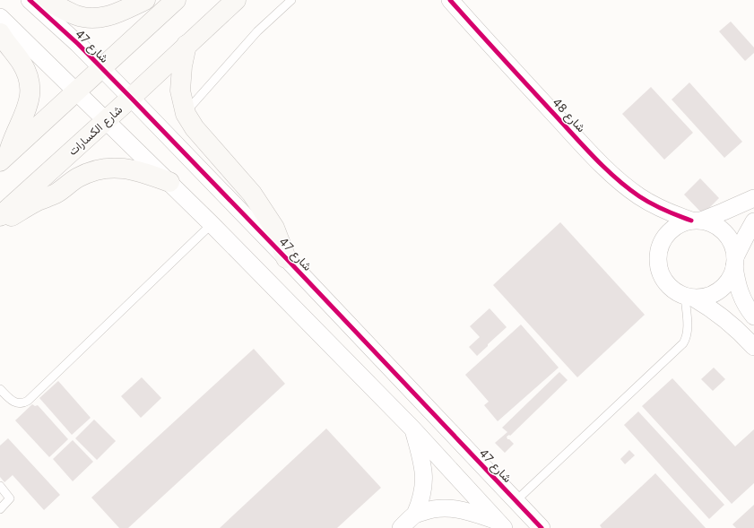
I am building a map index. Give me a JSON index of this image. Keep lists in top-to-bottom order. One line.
{"streets":{"street":["شارع 47","شارع 48","شارع الكسارات"]},"crossings":[["شارع 47","شارع الكسارات"]]}
